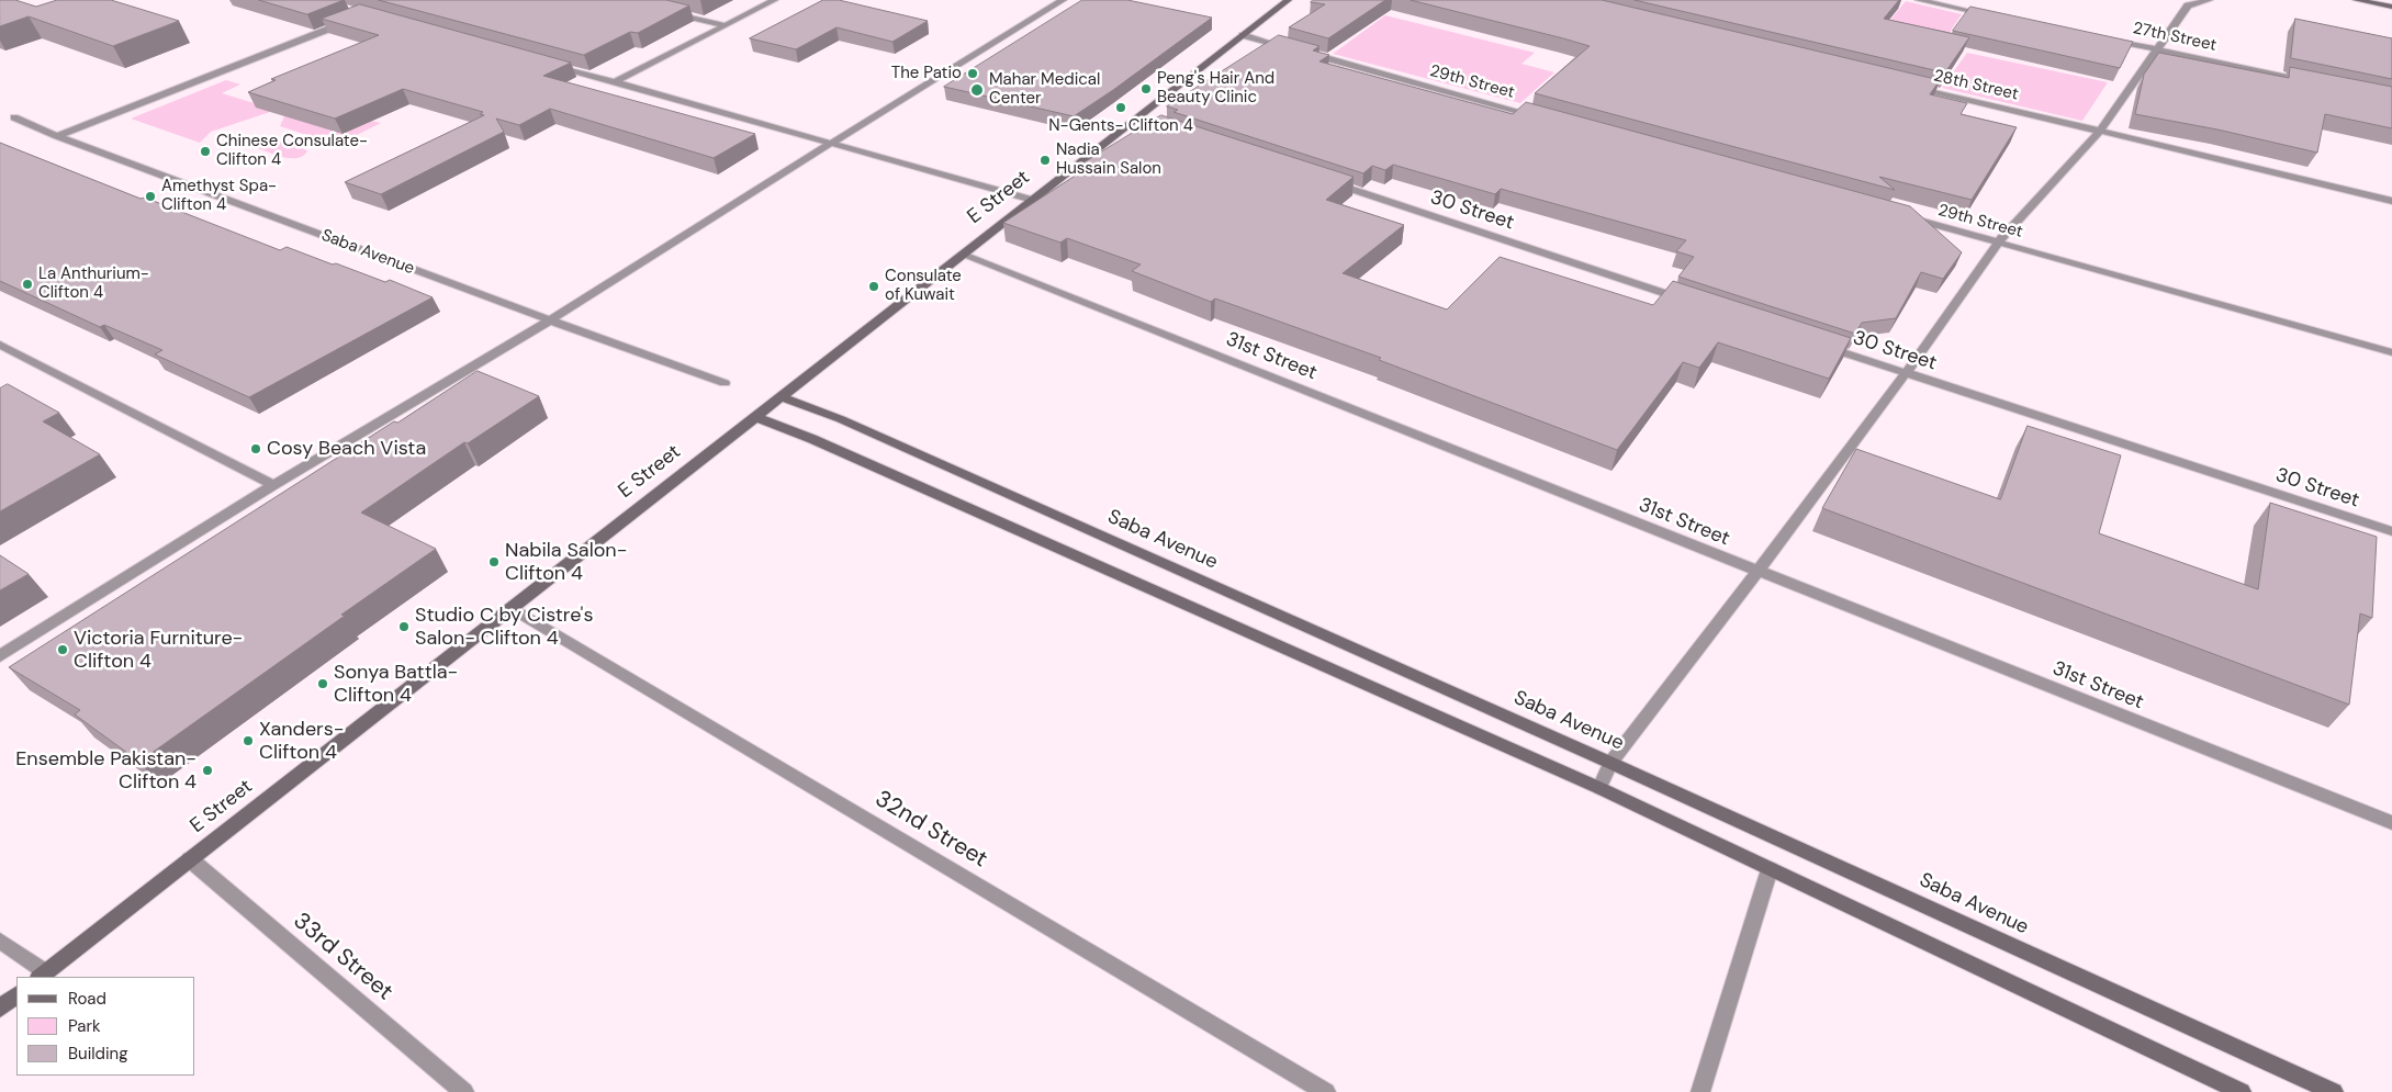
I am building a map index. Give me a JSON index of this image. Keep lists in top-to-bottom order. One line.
{"streets":{"main road":["E Street","Saba Avenue"],"street":["27th Street","29th Street","28th Street","30 Street","31st Street","32nd Street","33rd Street"]},"crossings":[["29th Street","E Street"],["E Street","Saba Avenue"],["E Street","31st Street"],["E Street","32nd Street"],["E Street","33rd Street"]],"places":["The Patio","Peng's Hair And Beauty Clinic","Mahar Medical Center","N-Gents- Clifton 4","Chinese Consulate- Clifton 4","Nadia Hussain Salon","Amethyst Spa- Clifton 4","La Anthurium- Clifton 4","Consulate of Kuwait","Cosy Beach Vista","Nabila Salon- Clifton 4","Studio C by Cistre's Salon- Clifton 4","Victoria Furniture- Clifton 4","Sonya Battla- Clifton 4","Xanders- Clifton 4","Ensemble Pakistan- Clifton 4"],"legend":["Road","Park","Building"]}
